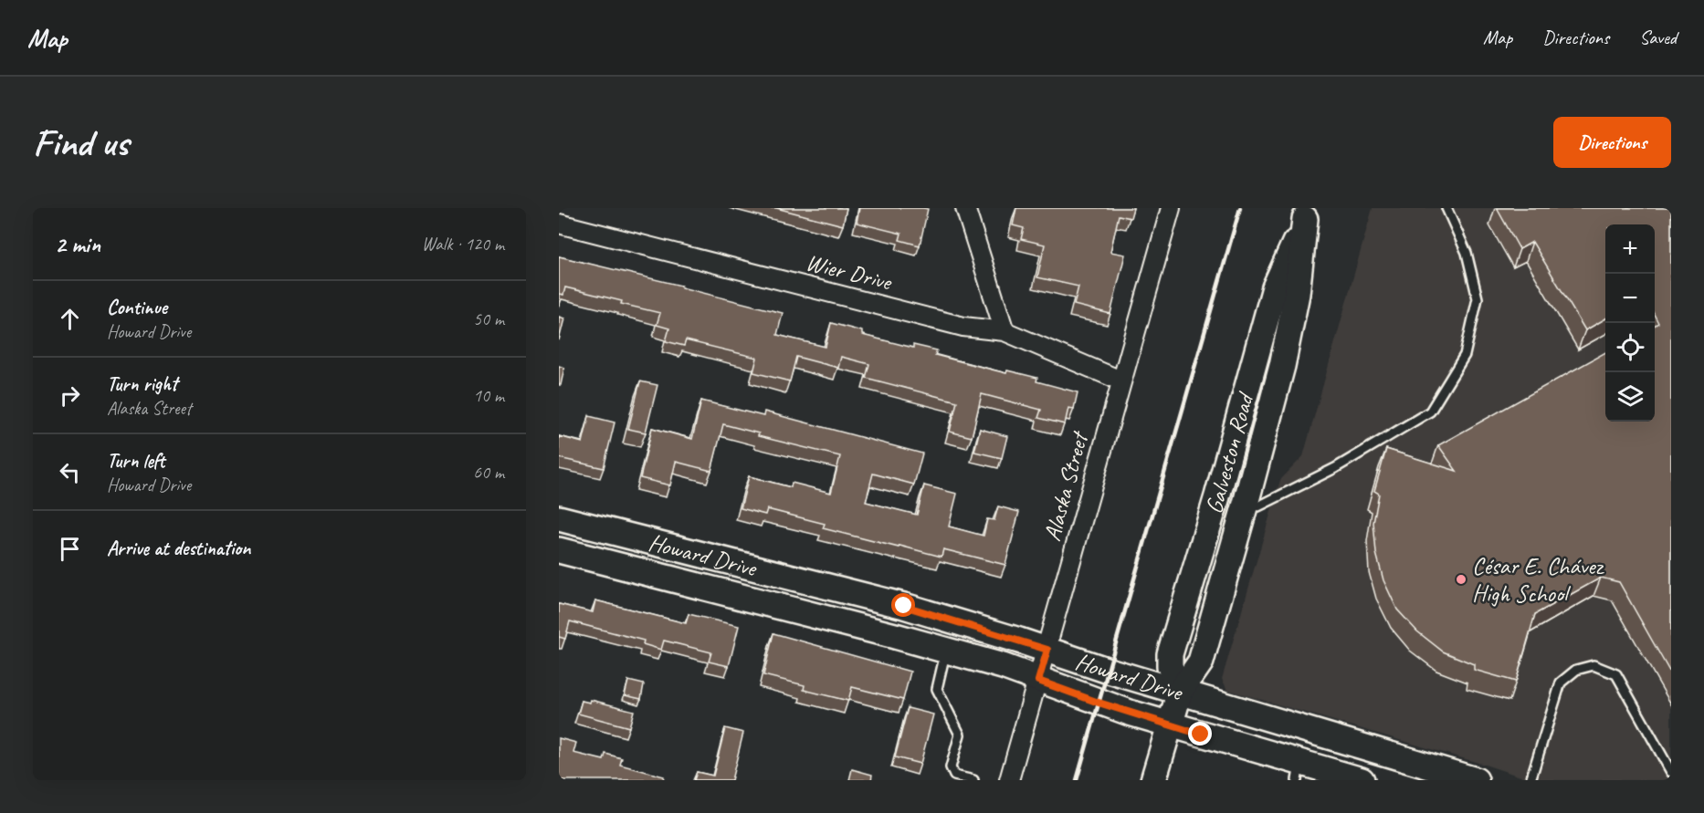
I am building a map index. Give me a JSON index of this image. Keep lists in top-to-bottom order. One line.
{"streets":{"main road":["Galveston Road","Howard Drive"],"street":["Wier Drive","Alaska Street"]},"crossings":[["Wier Drive","Alaska Street"],["Galveston Road","Howard Drive"],["Alaska Street","Howard Drive"]],"places":["César E. Chávez High School"],"page":{"header":"Map","nav":["Map","Directions","Saved"],"buttons":"Directions","title":"Find us","heading":["2 min","Walk · 120 m"],"map_buttons":["+","−"],"list":[["Continue","Howard Drive","50 m"],["Turn right","Alaska Street","10 m"],["Turn left","Howard Drive","60 m"],"Arrive at destination"]}}
